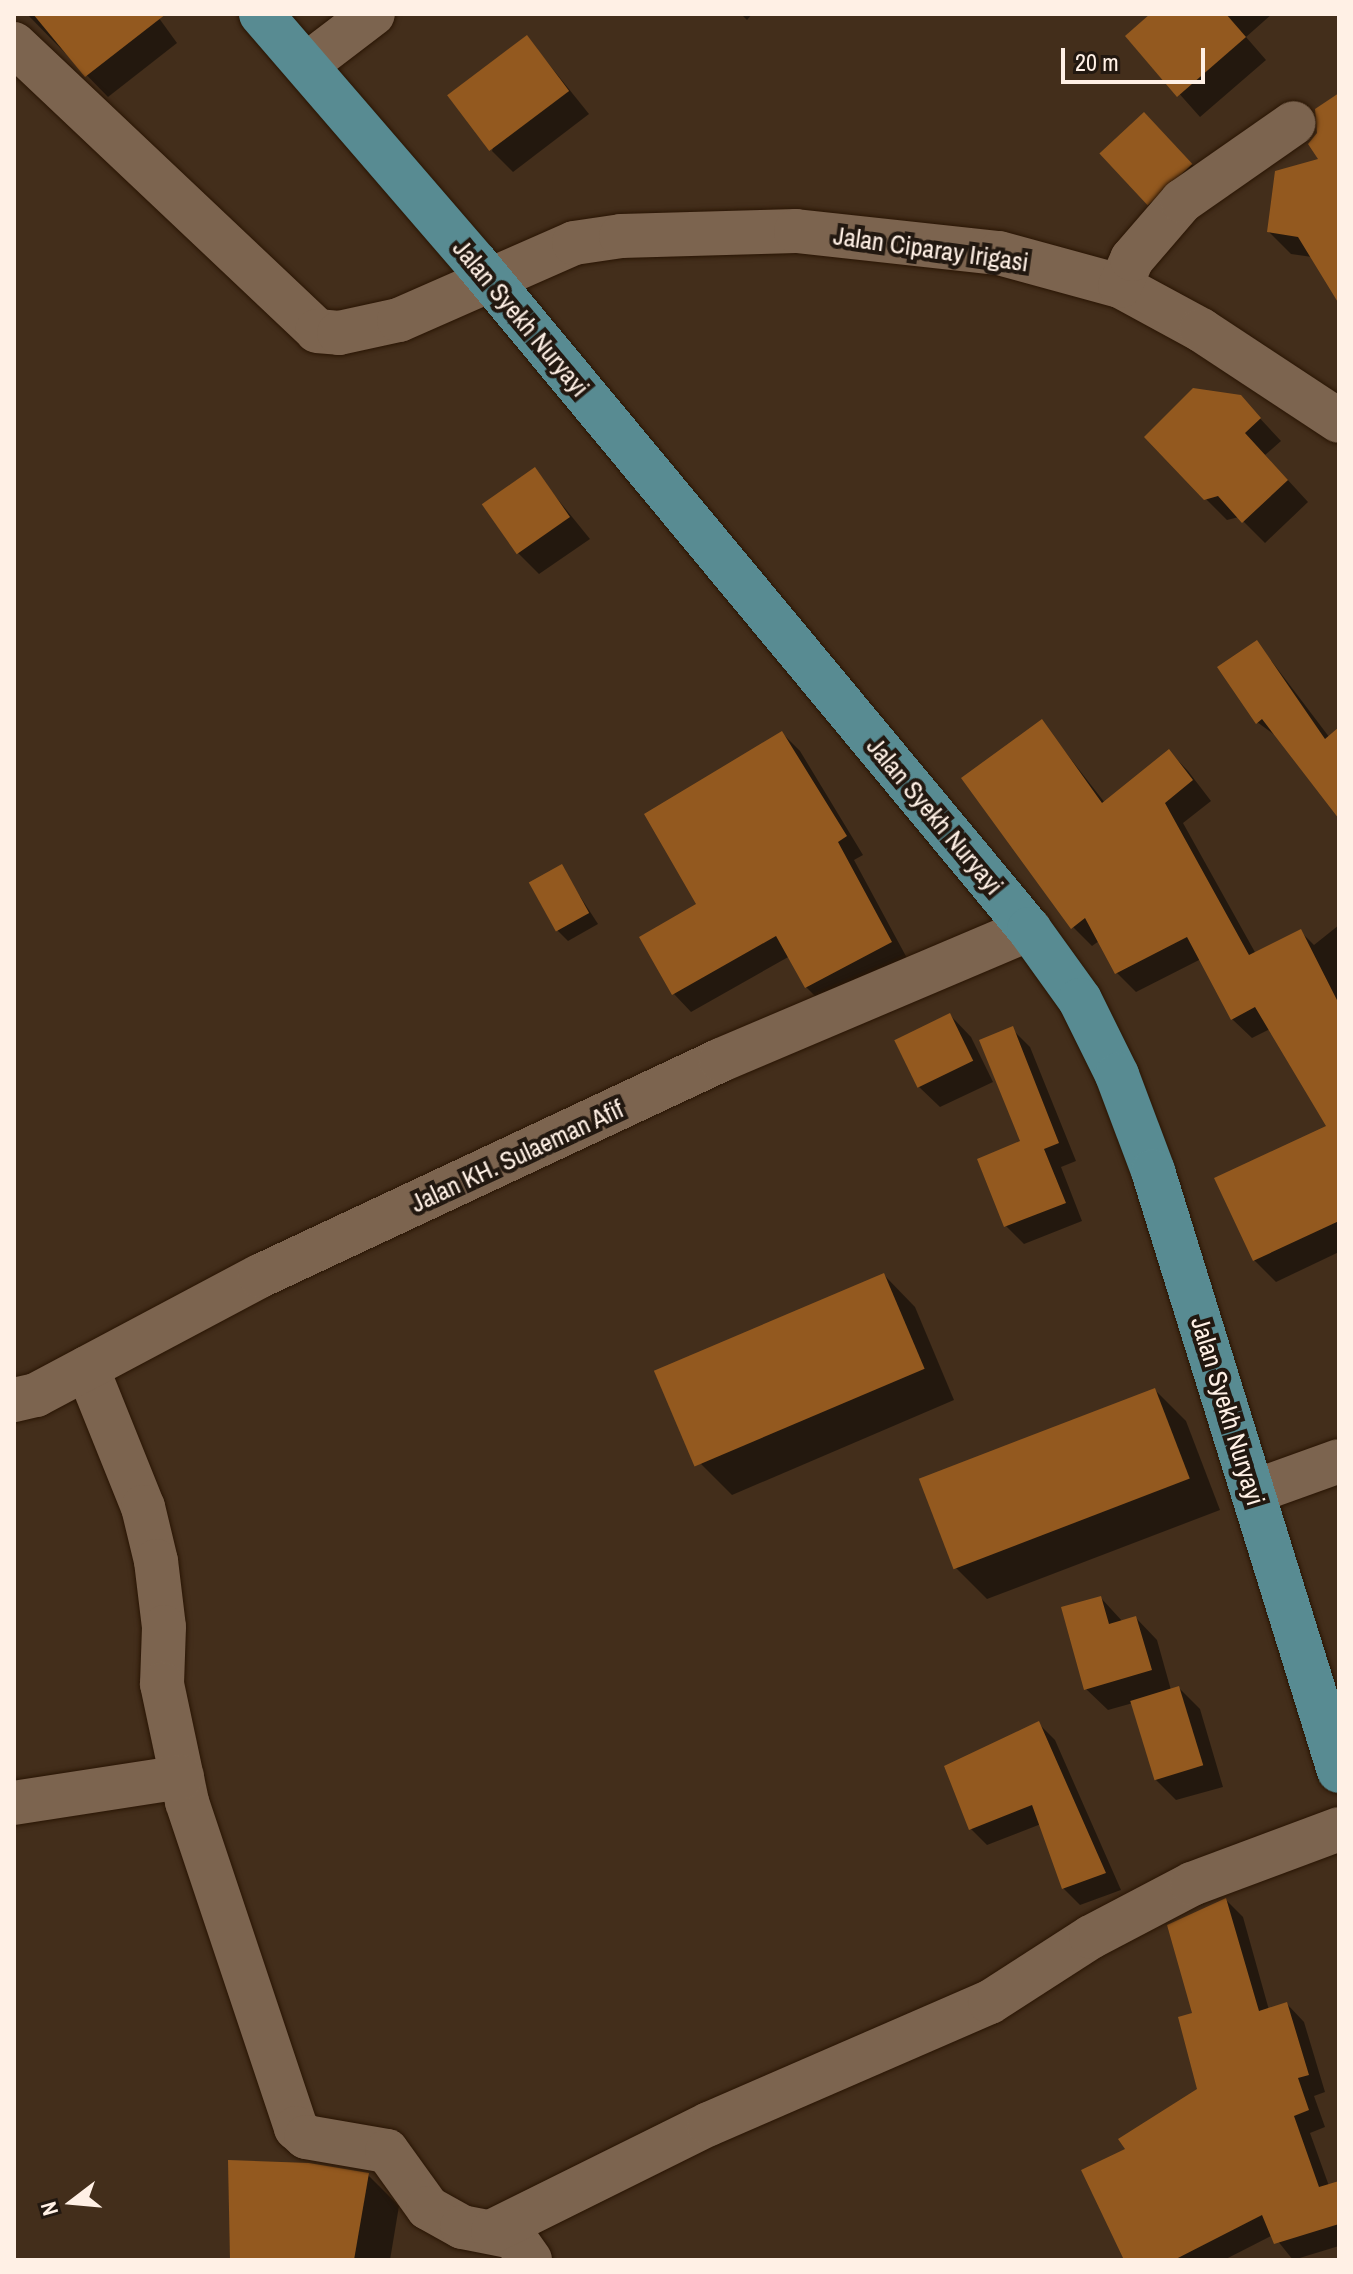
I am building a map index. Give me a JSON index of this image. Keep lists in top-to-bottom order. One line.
{"streets":{"main road":["Jalan Syekh Nuryayi"],"street":["Jalan Ciparay Irigasi","Jalan KH. Sulaeman Afif"]},"crossings":[["Jalan Ciparay Irigasi","Jalan Syekh Nuryayi"],["Jalan Syekh Nuryayi","Jalan KH. Sulaeman Afif"]],"scale_bar":"20 m","north":"left"}
